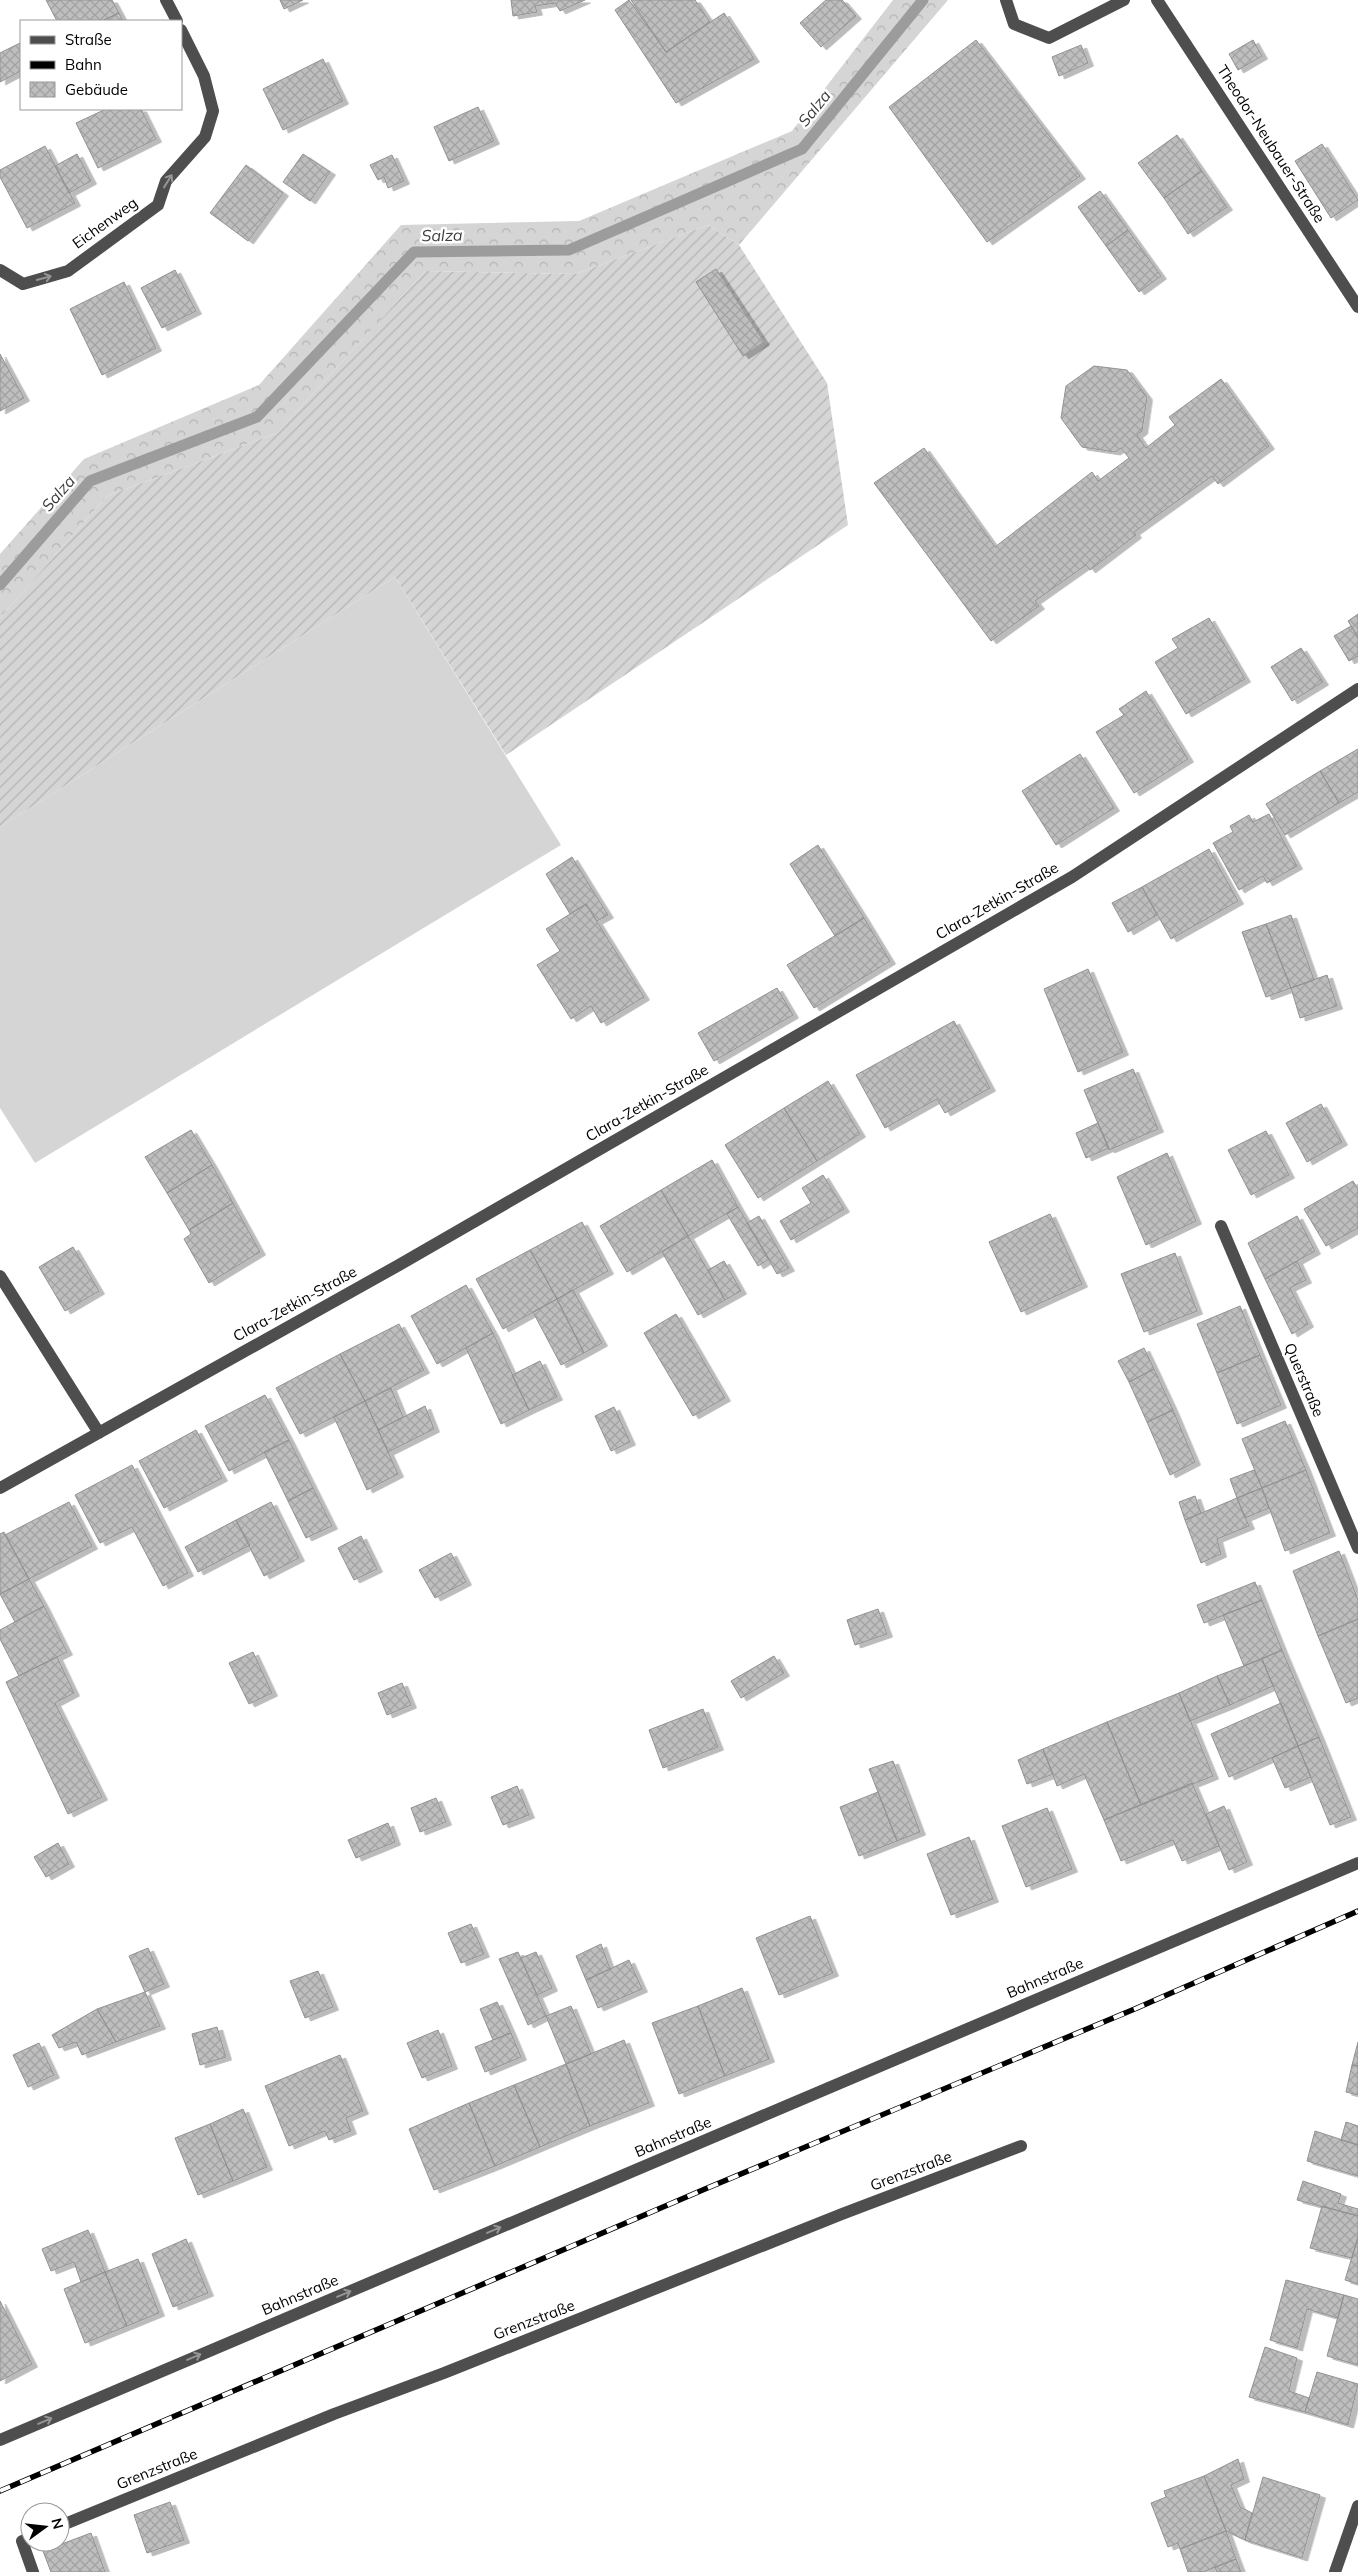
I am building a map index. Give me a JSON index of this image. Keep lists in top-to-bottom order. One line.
{"streets":{"street":["Theodor-Neubauer-Straße","Eichenweg","Clara-Zetkin-Straße","Querstraße","Bahnstraße","Grenzstraße"]},"one_way":["Bahnstraße"],"water":["Salza"],"legend":["Straße","Bahn","Gebäude"],"north":"right"}
